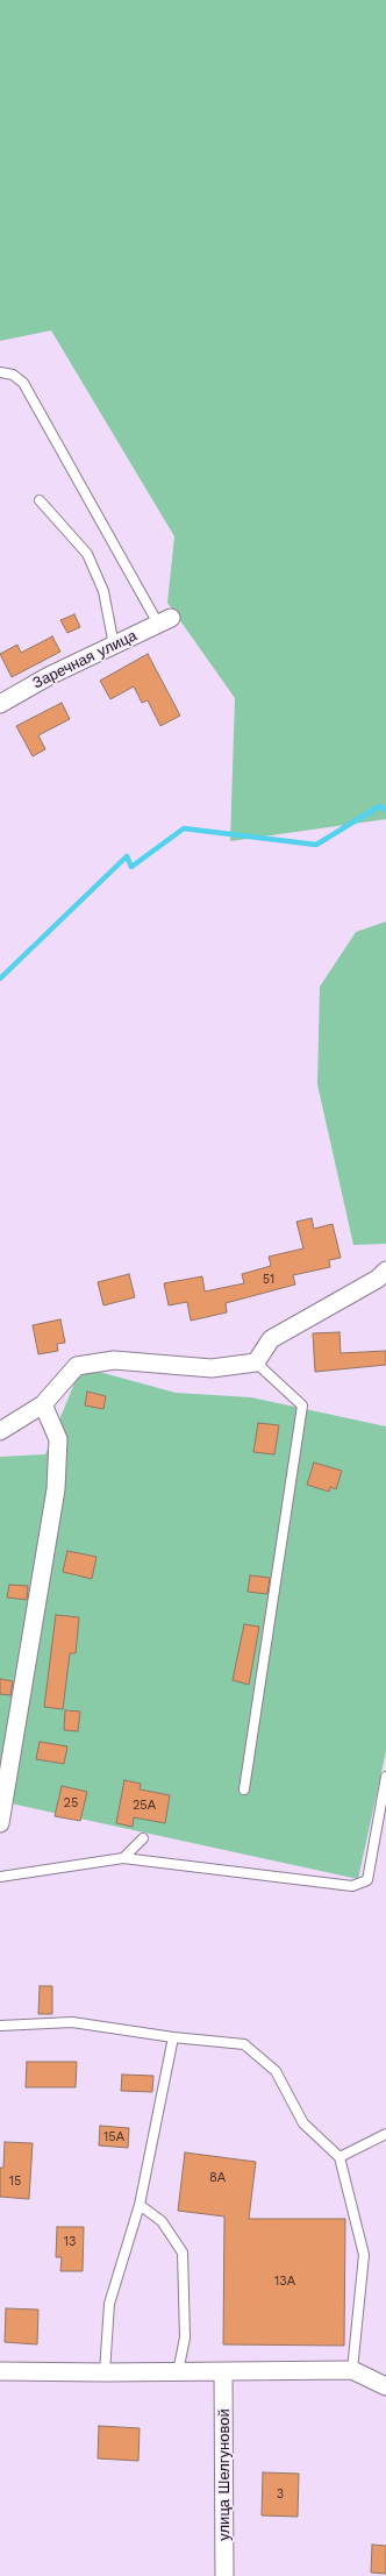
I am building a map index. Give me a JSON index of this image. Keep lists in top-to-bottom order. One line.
{"streets":{"street":["Заречная улица","улица Шелгуновой"]},"house_numbers":["51","25","25А","15А","8А","15","13","13А","3"]}
